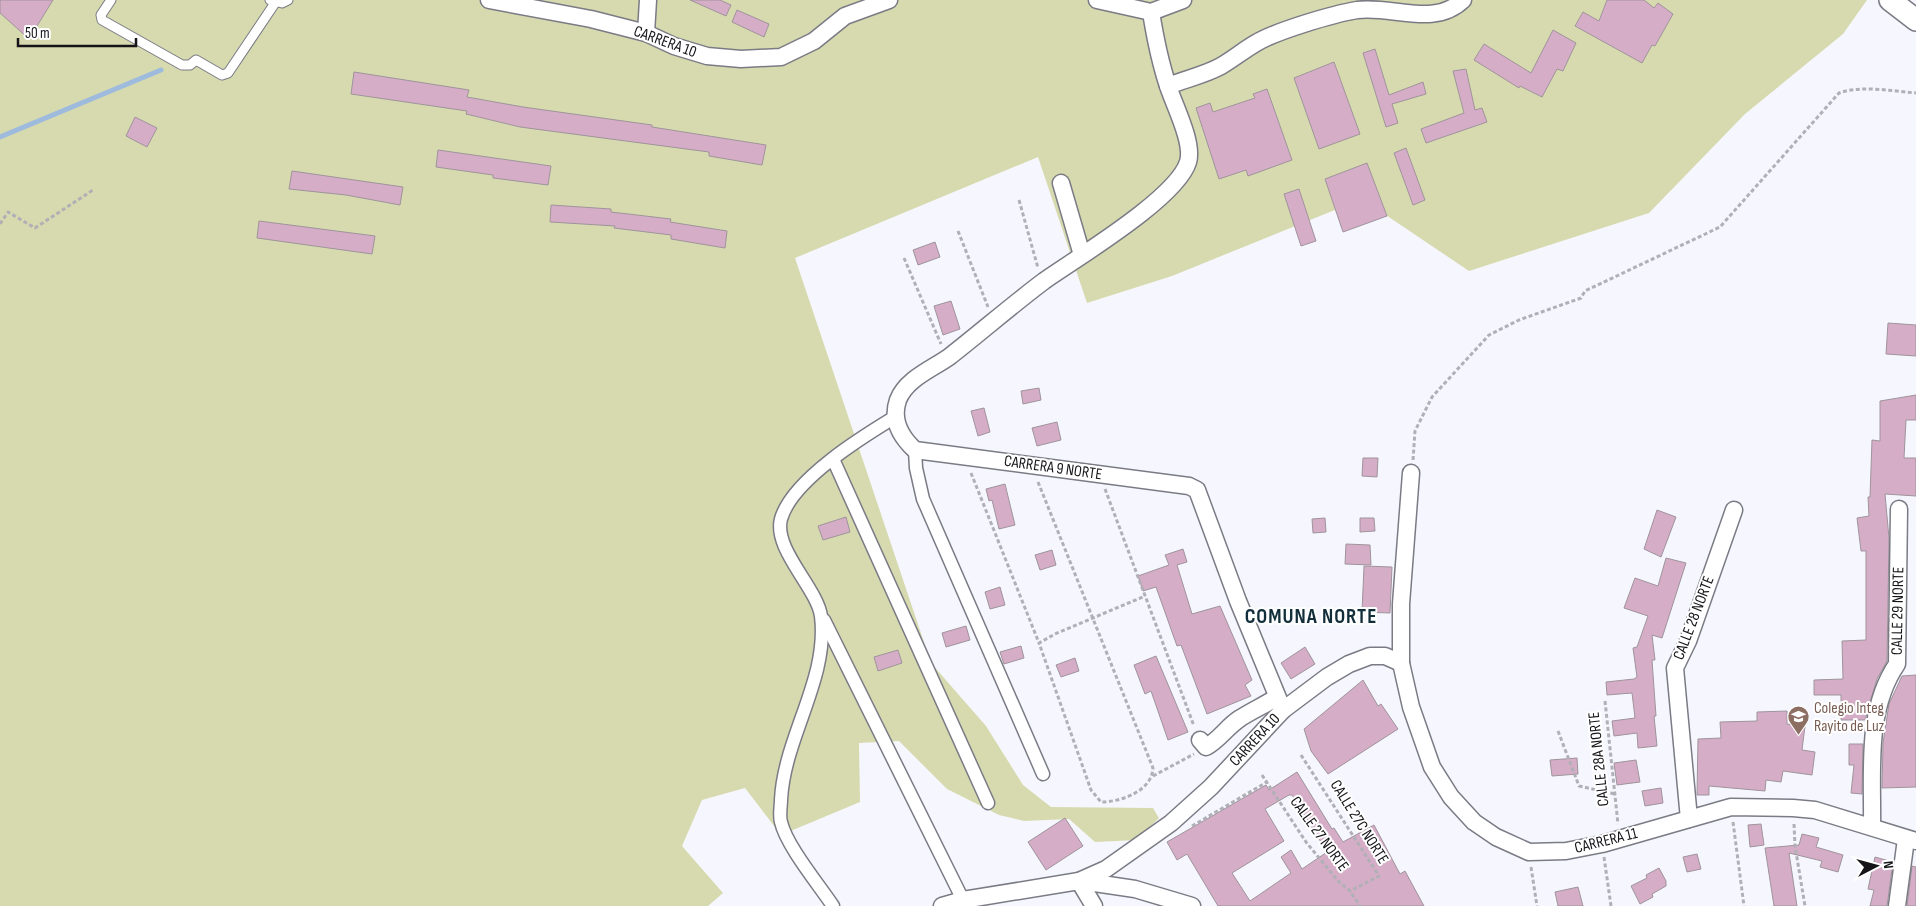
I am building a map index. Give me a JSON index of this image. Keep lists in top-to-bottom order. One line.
{"streets":{"street":["CARRERA 10","CARRERA 9 NORTE","CALLE 29 NORTE","CALLE 28 NORTE","CARRERA 11"],"path":["CALLE 28A NORTE","CALLE 27C NORTE","CALLE 27 NORTE"]},"crossings":[["CARRERA 10","CARRERA 9 NORTE"],["CARRERA 10","CARRERA 11"],["CALLE 29 NORTE","CARRERA 11"],["CALLE 28 NORTE","CARRERA 11"],["CALLE 27C NORTE","CALLE 27 NORTE"]],"districts":["COMUNA NORTE"],"places":{"school or university":["Colegio Integ Rayito de Luz"]},"scale_bar":"50 m","north":"right"}
